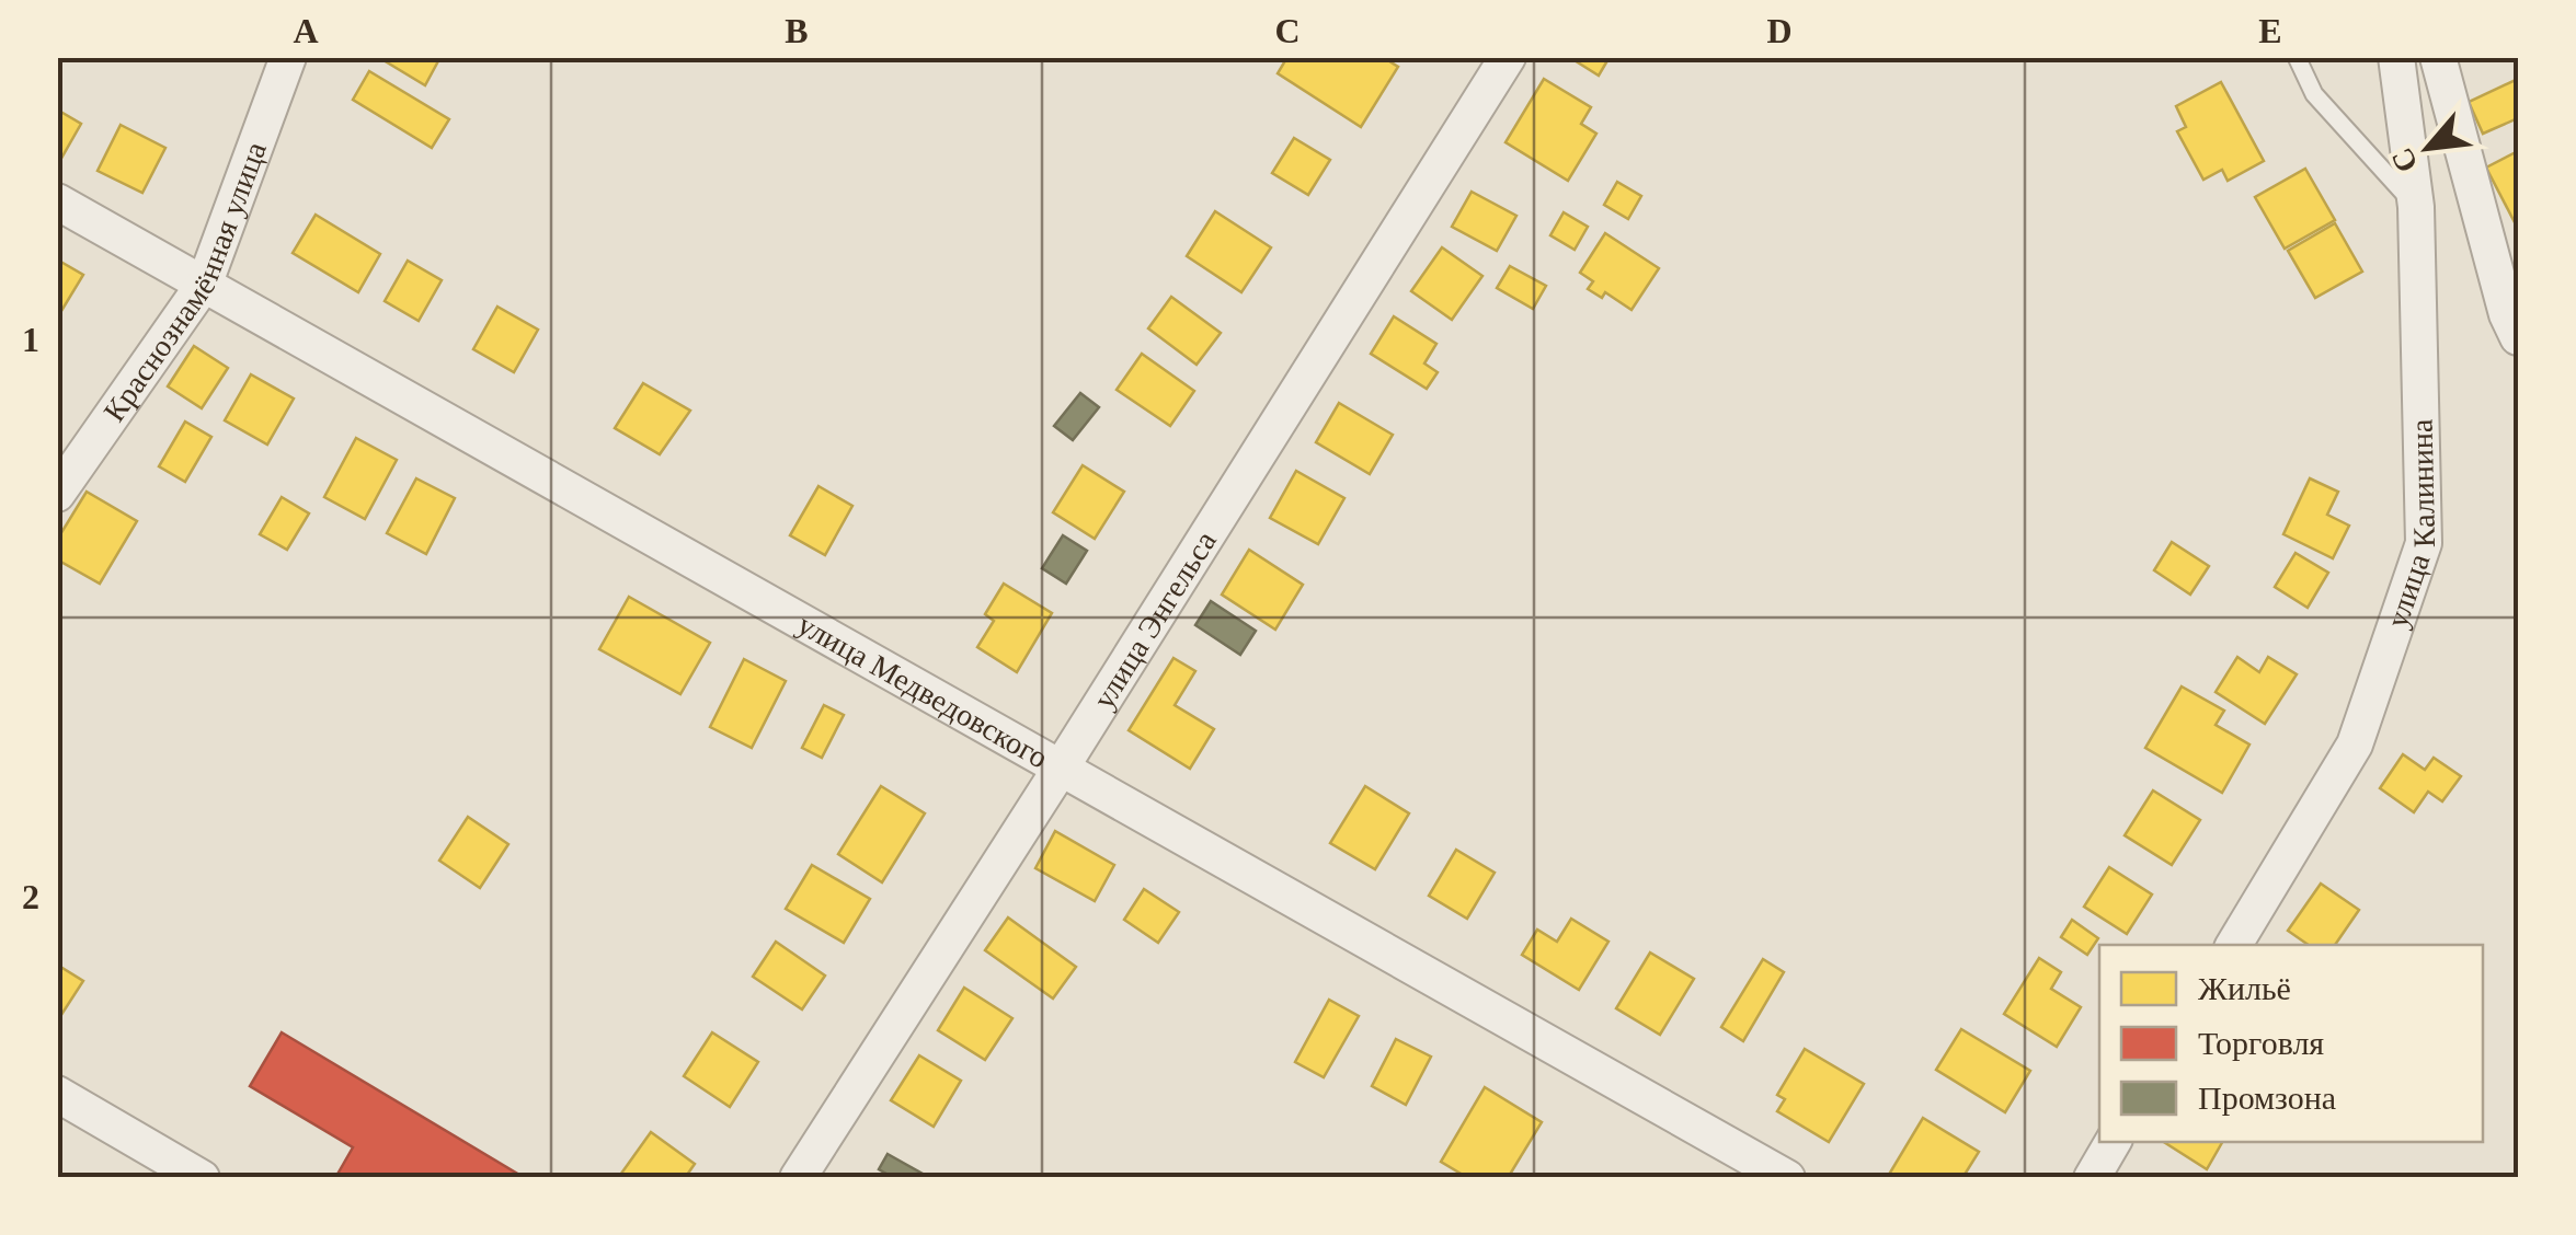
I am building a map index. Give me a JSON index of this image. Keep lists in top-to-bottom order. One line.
{"streets":{"street":["Краснознамённая улица","улица Калинина","улица Энгельса","улица Медведовского"]},"crossings":[["Краснознамённая улица","улица Медведовского"],["улица Энгельса","улица Медведовского"]],"legend":["Жильё","Торговля","Промзона"],"north":"bottom left","grid":{"columns":["A","B","C","D","E"],"rows":["1","2"]}}
